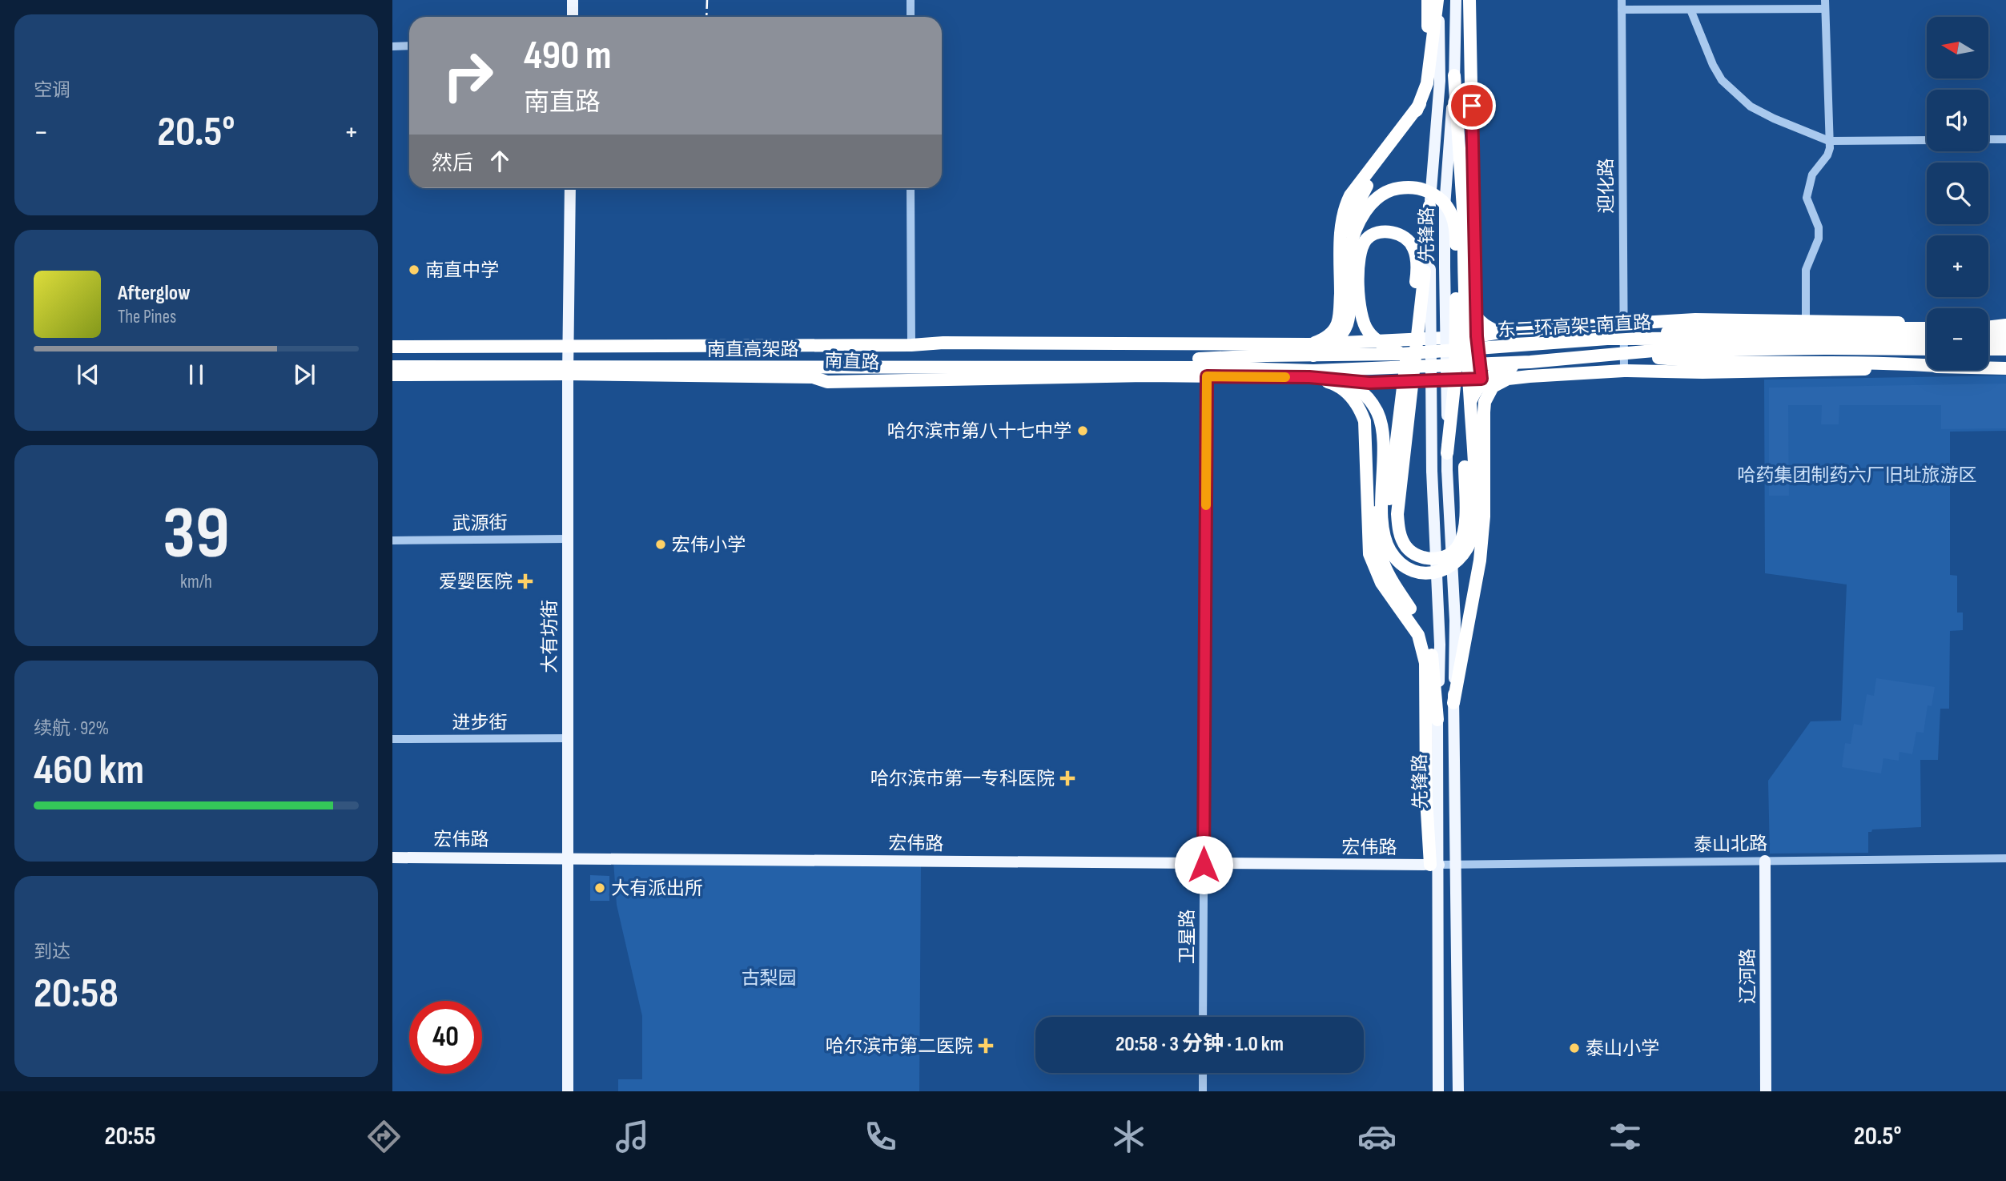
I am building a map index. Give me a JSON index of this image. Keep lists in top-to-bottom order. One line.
{"streets":{"highway":["东二环高架-南直路","南直高架路","南直路"],"main road":["先锋路","大有坊街","宏伟路","辽河路"],"street":["迎化路","武源街","进步街","泰山北路","卫星路"]},"crossings":[["先锋路","宏伟路"],["先锋路","泰山北路"],["东二环高架-南直路","南直高架路"],["东二环高架-南直路","南直路"],["东二环高架-南直路","卫星路"],["南直高架路","南直路"],["南直高架路","卫星路"],["南直路","大有坊街"],["南直路","卫星路"],["武源街","大有坊街"],["大有坊街","进步街"],["大有坊街","宏伟路"],["宏伟路","泰山北路"],["宏伟路","卫星路"],["泰山北路","辽河路"]],"parks":["哈药集团制药六厂旧址旅游区","古梨园"],"places":{"other":["南直中学","哈尔滨市第八十七中学","宏伟小学","大有派出所","泰山小学"],"health":["爱婴医院","哈尔滨市第一专科医院","哈尔滨市第二医院"]},"north":"left","page":{"tile":["空调",["39","km/h"],["续航 · 92%","460 km"],["到达","20:58"]],"map_buttons":["+","−"],"turn":["490 m","南直路"],"heat":["−","20.5°","+"],"then":"然后","song":["Afterglow","The Pines"],"limit":"40","trip":"20:58 · 3 分钟 · 1.0 km","tabs":["20:55","20.5°"]}}
